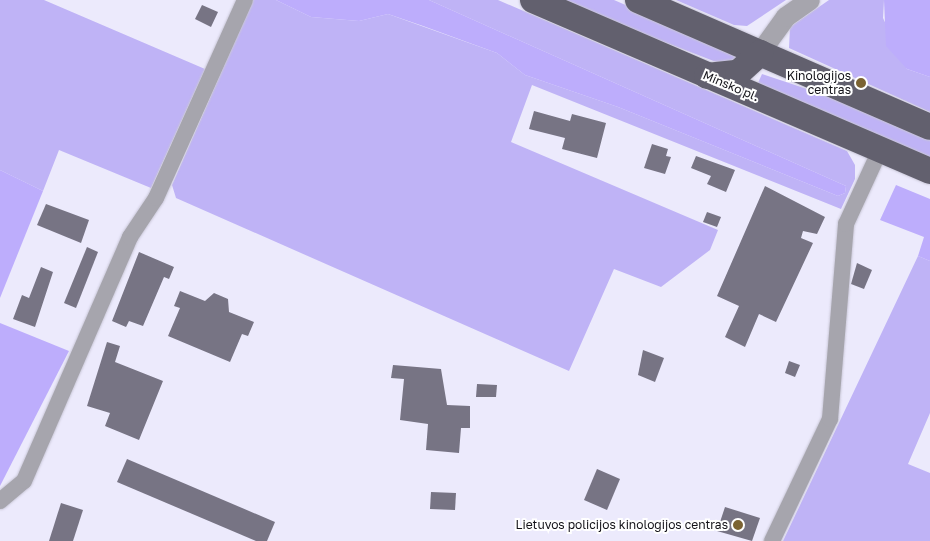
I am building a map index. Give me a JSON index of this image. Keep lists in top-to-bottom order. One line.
{"streets":{"highway":["Minsko pl."]},"places":["Kinologijos centras","Lietuvos policijos kinologijos centras"]}
